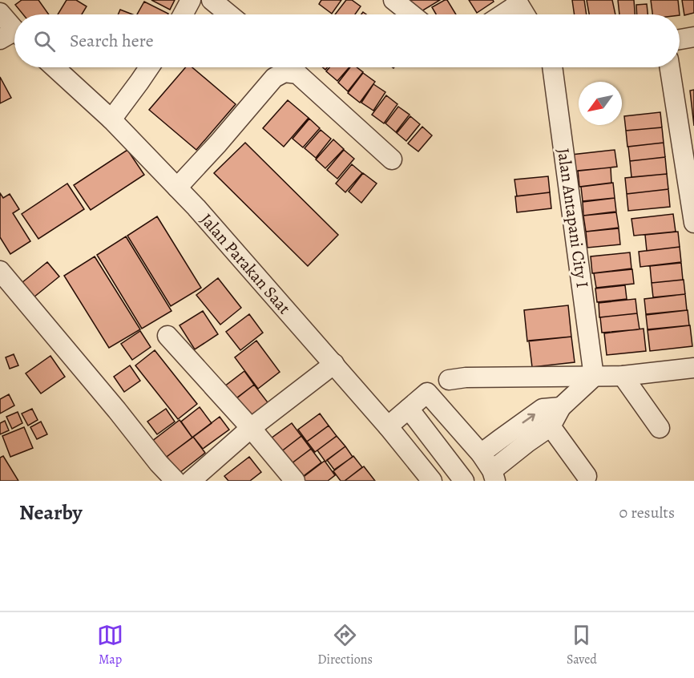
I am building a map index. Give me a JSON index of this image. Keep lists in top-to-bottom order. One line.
{"streets":{"street":["Jalan Antapani City I","Jalan Parakan Saat"]},"north":"bottom left","page":{"search":"Search here","heading":["Nearby","0 results"],"nav":["Map","Directions","Saved"]}}
